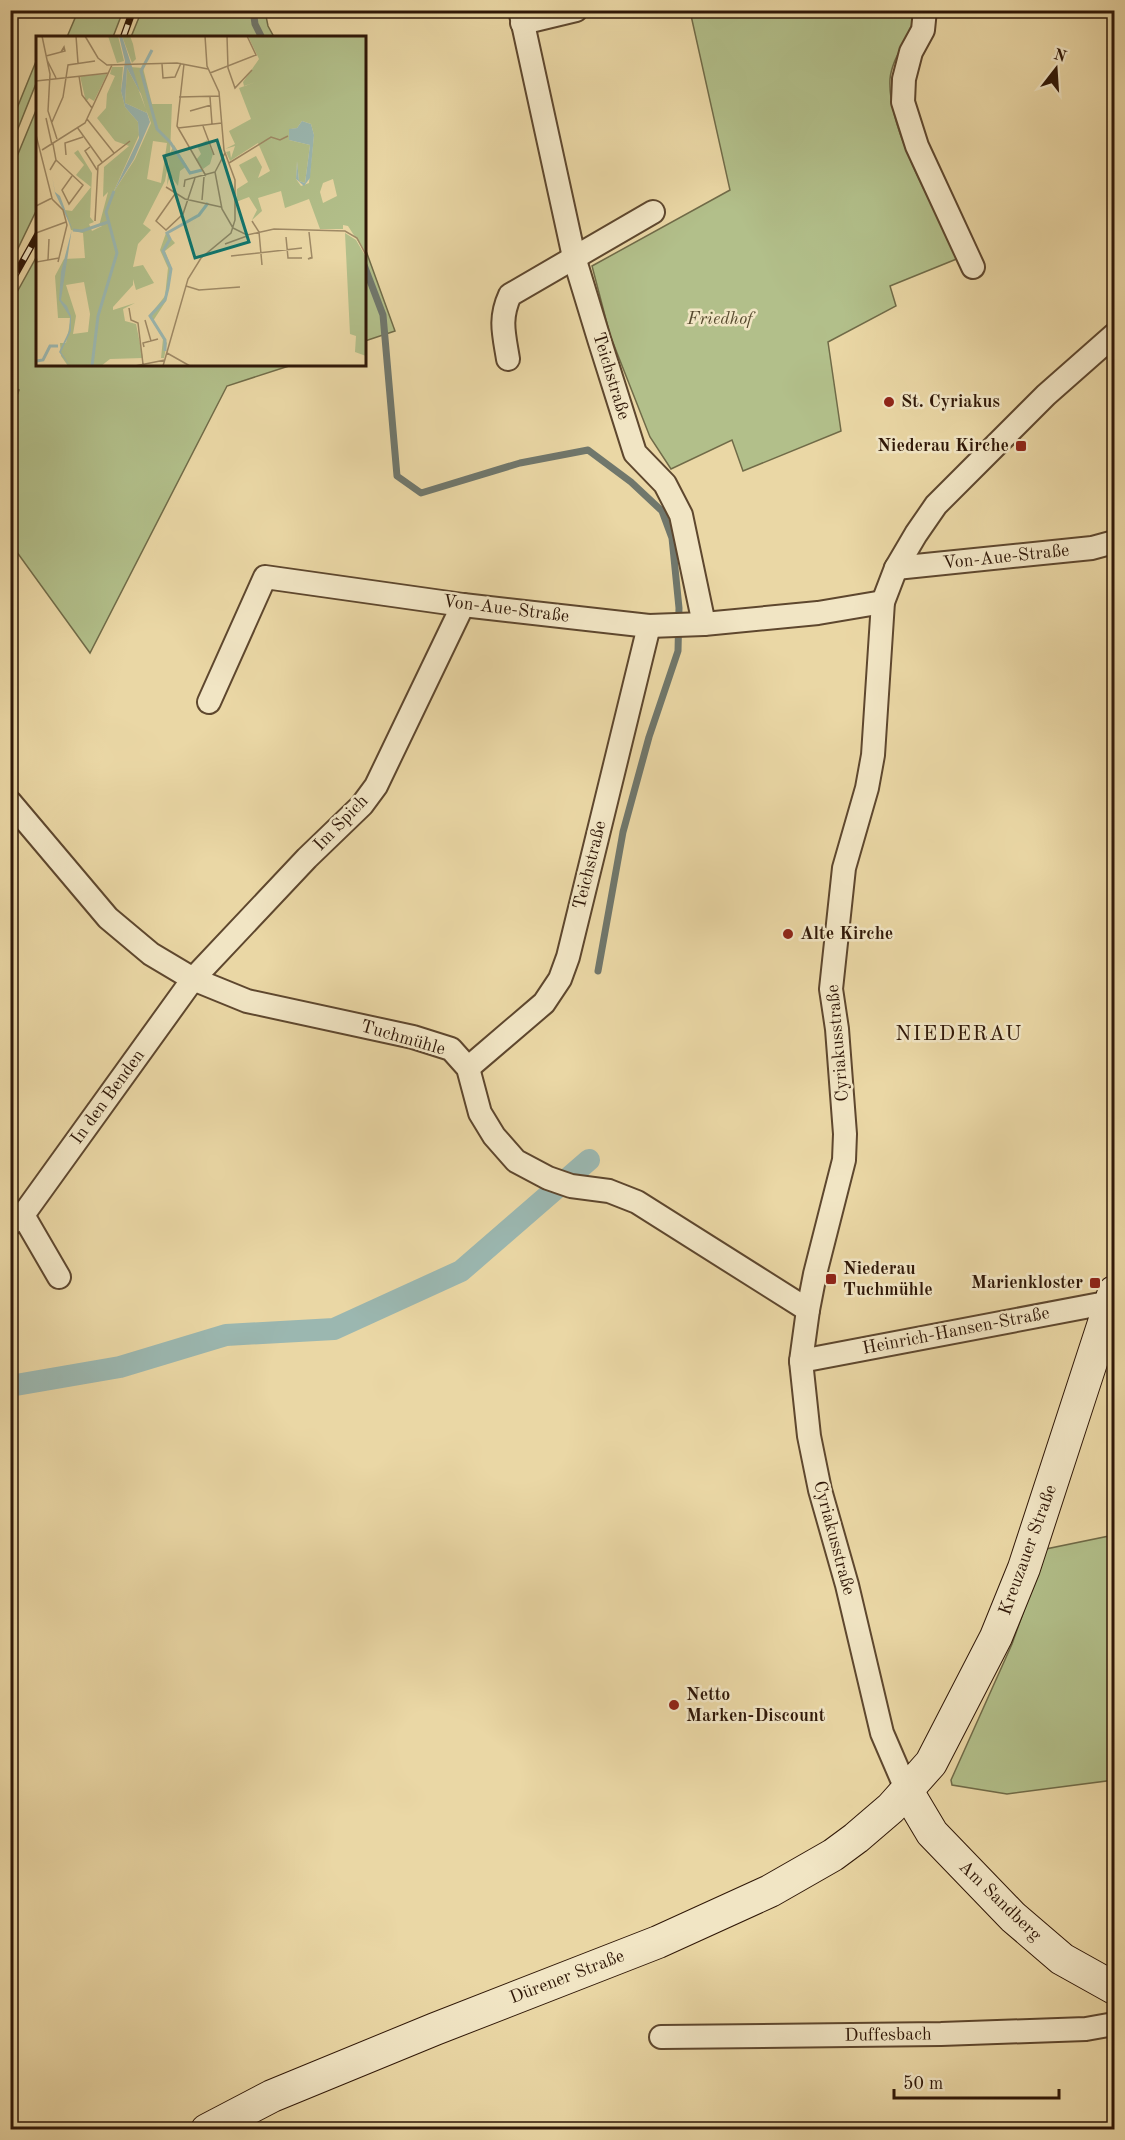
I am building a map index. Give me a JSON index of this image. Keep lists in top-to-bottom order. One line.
{"streets":{"main road":["Kreuzauer Straße","Am Sandberg","Dürener Straße"],"street":["Teichstraße","Von-Aue-Straße","Im Spich","Tuchmühle","Cyriakusstraße","In den Benden","Heinrich-Hansen-Straße","Duffesbach"]},"crossings":[["Teichstraße","Von-Aue-Straße"],["Teichstraße","Tuchmühle"],["Von-Aue-Straße","Im Spich"],["Von-Aue-Straße","Cyriakusstraße"],["Im Spich","Tuchmühle"],["Im Spich","In den Benden"],["Tuchmühle","In den Benden"],["Cyriakusstraße","Heinrich-Hansen-Straße"],["Cyriakusstraße","Kreuzauer Straße"],["Cyriakusstraße","Am Sandberg"],["Cyriakusstraße","Dürener Straße"],["Heinrich-Hansen-Straße","Kreuzauer Straße"],["Kreuzauer Straße","Am Sandberg"],["Kreuzauer Straße","Dürener Straße"],["Am Sandberg","Dürener Straße"]],"districts":["NIEDERAU"],"parks":["Friedhof"],"places":{"other":["St. Cyriakus","Alte Kirche","Netto Marken-Discount"],"transit":["Niederau Kirche","Niederau Tuchmühle","Marienkloster"]},"scale_bar":"50 m","north":"top"}
